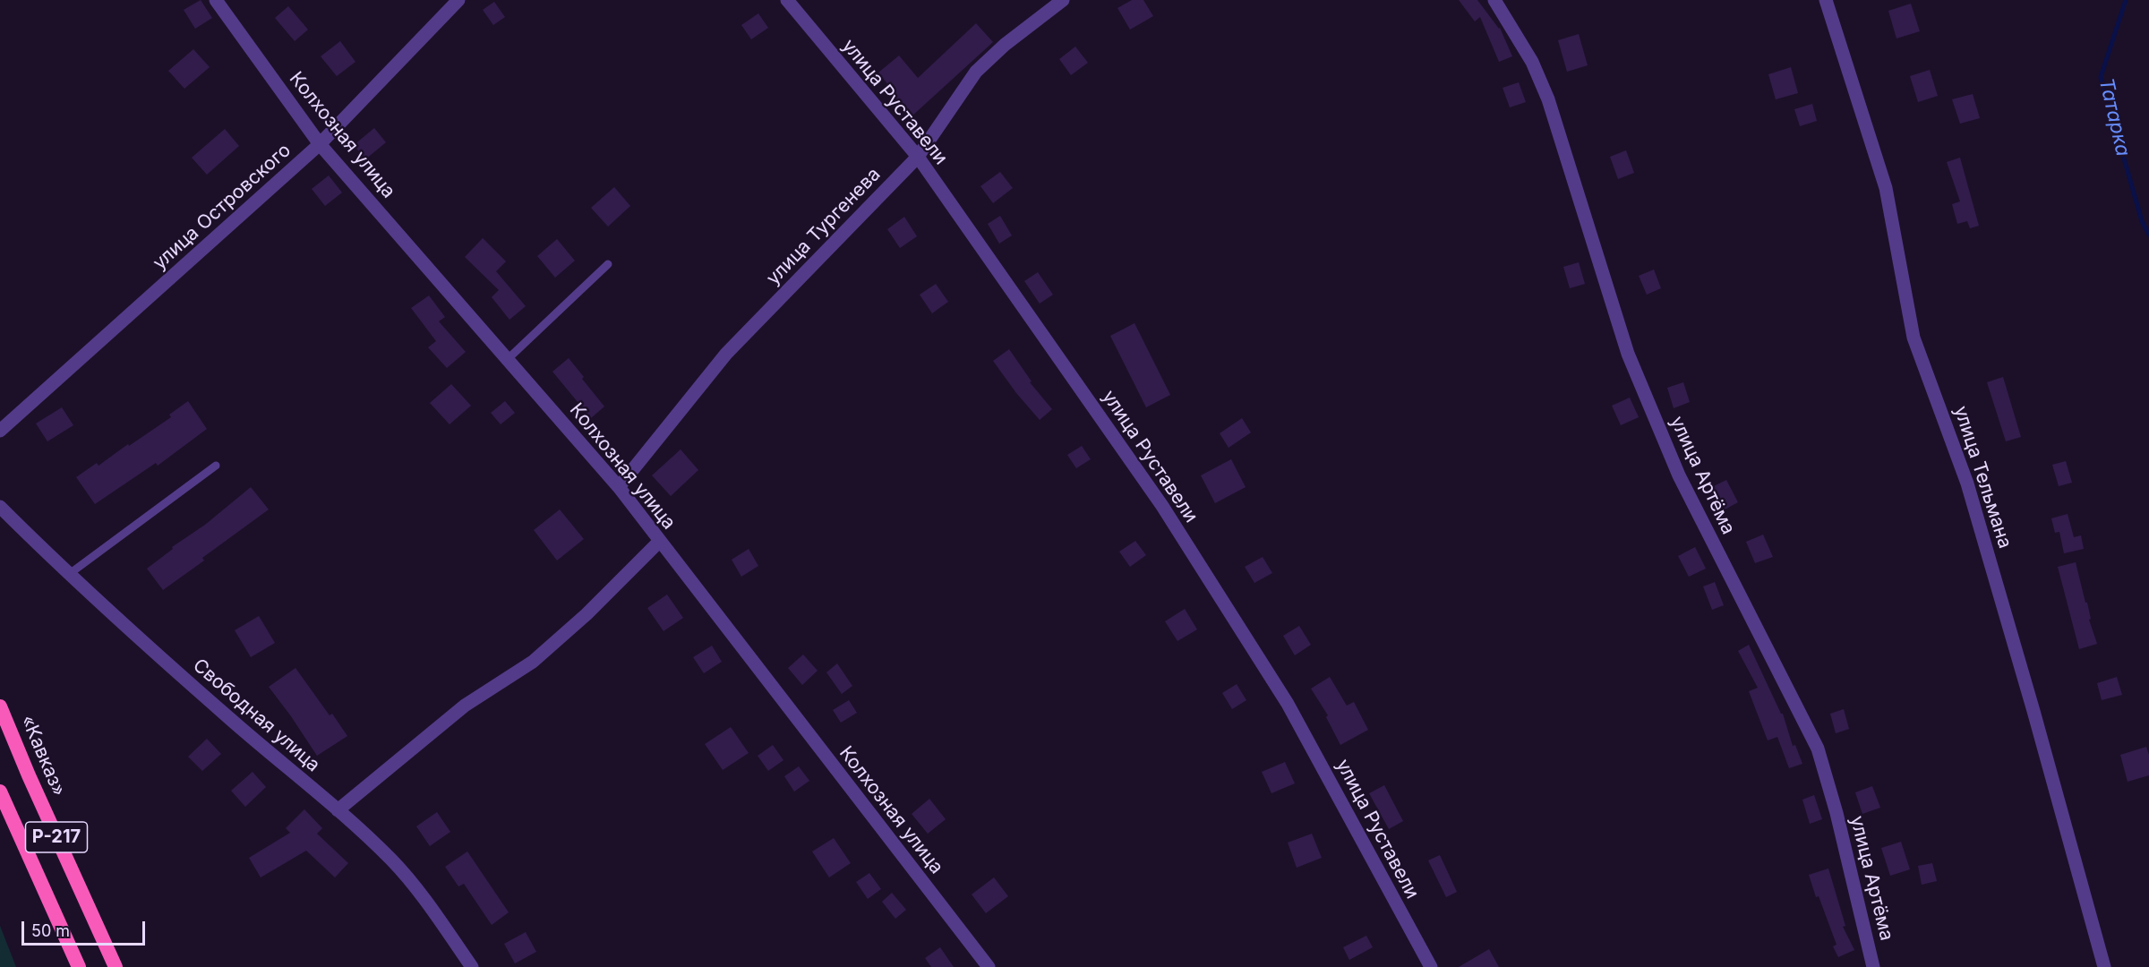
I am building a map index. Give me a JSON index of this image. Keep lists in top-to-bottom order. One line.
{"streets":{"highway":["«Кавказ»","Р-217"],"street":["улица Руставели","Колхозная улица","улица Островского","улица Тургенева","улица Артёма","улица Тельмана","Свободная улица"]},"crossings":[["улица Руставели","улица Тургенева"],["Колхозная улица","улица Островского"],["Колхозная улица","улица Тургенева"]],"water":["Татарка"],"scale_bar":"50 m"}
